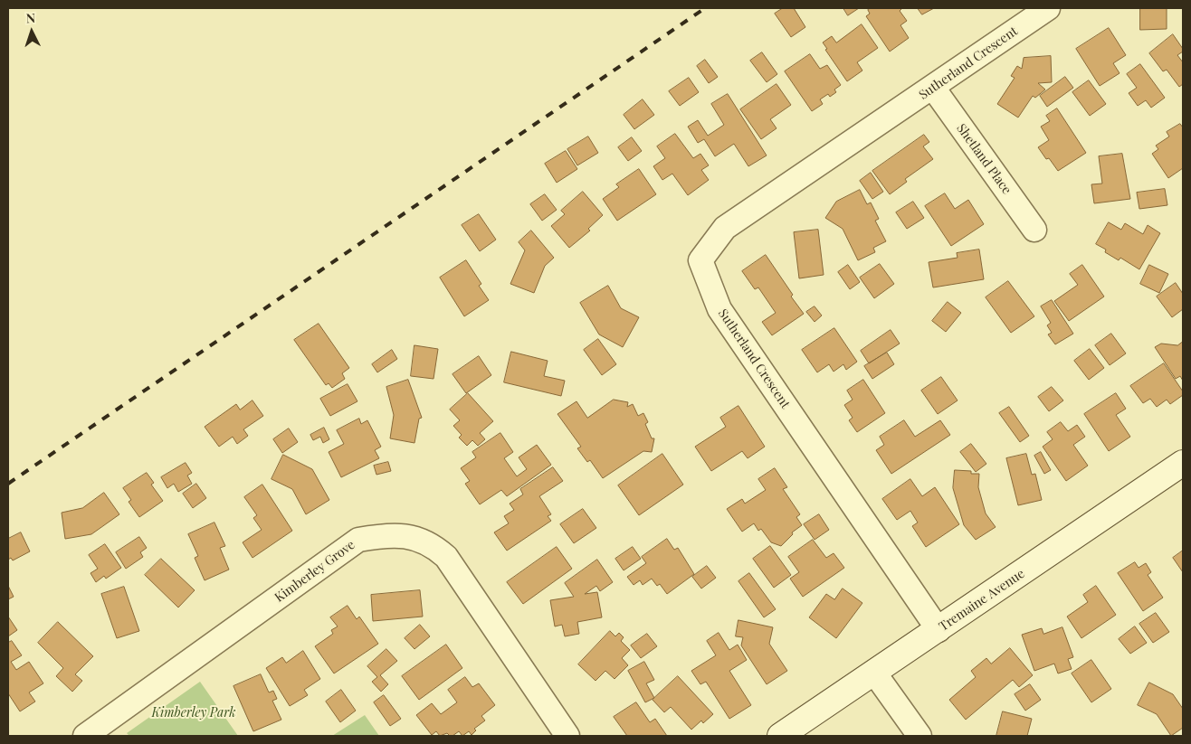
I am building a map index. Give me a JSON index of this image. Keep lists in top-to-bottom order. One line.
{"streets":{"main road":["Tremaine Avenue"],"street":["Sutherland Crescent","Shetland Place","Kimberley Grove"]},"crossings":[["Sutherland Crescent","Shetland Place"],["Sutherland Crescent","Tremaine Avenue"]],"parks":["Kimberley Park"],"north":"top"}
